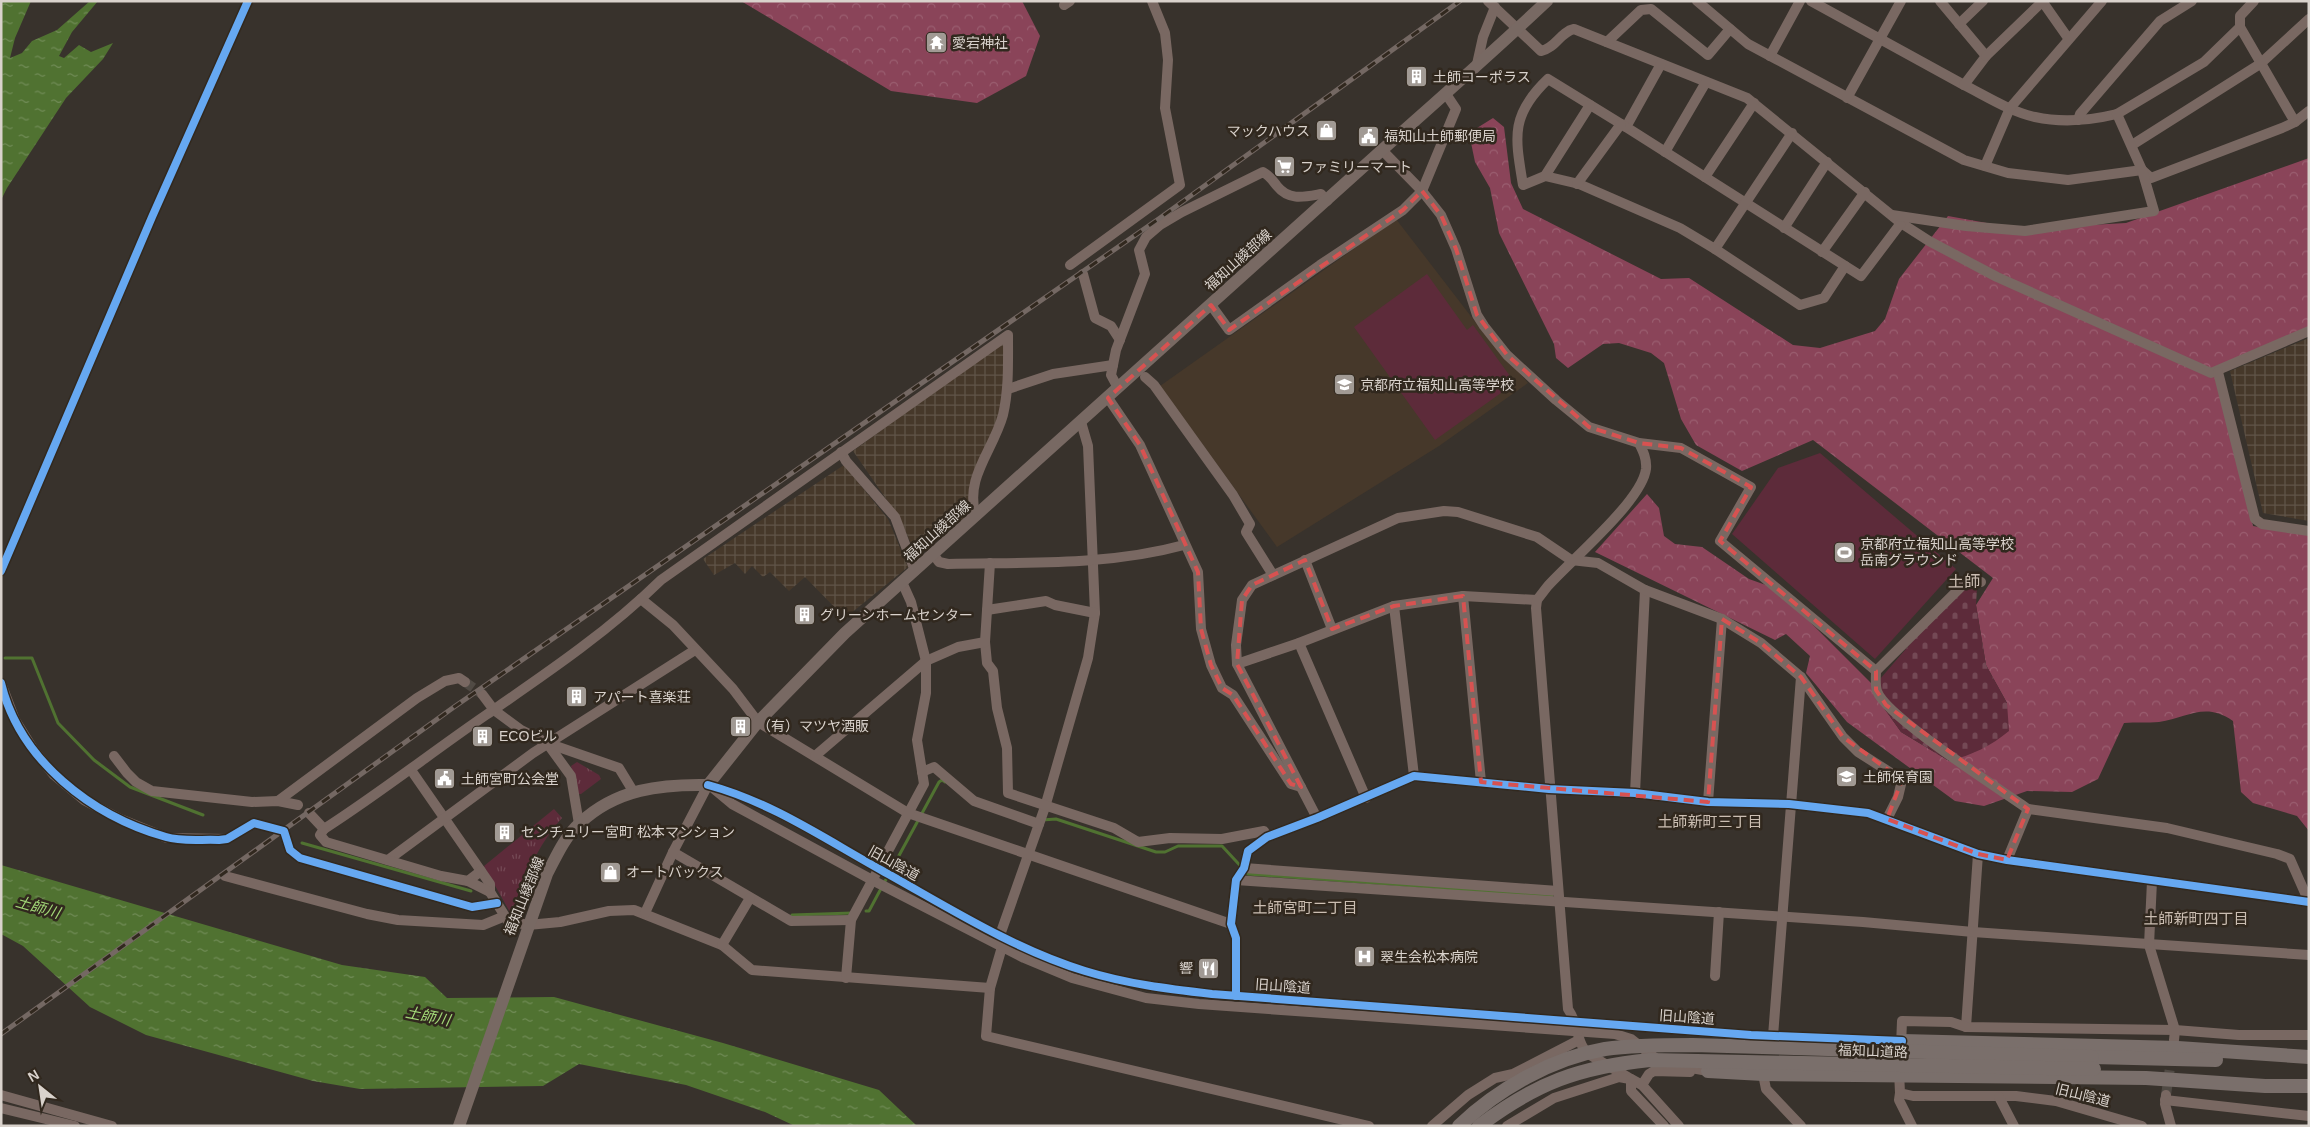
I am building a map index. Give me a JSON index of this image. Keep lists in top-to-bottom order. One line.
{"streets":{"highway":["福知山道路"],"main road":["福知山綾部線"],"street":["旧山陰道"]},"crossings":[["福知山綾部線","旧山陰道"]],"districts":["土師","土師新町三丁目","土師宮町二丁目","土師新町四丁目"],"water":["土師川"],"places":{"temple":["愛宕神社"],"building":["土師コーポラス","グリーンホームセンター","アパート喜楽荘","（有）マツヤ酒販","ECOビル","センチュリー宮町 松本マンション"],"shop":["マックハウス","オートバックス"],"public building":["福知山土師郵便局","土師宮町公会堂"],"supermarket":["ファミリーマート"],"school or university":["京都府立福知山高等学校","土師保育園"],"sports":["京都府立福知山高等学校 岳南グラウンド"],"hospital":["翠生会松本病院"],"restaurant":["響"]},"north":"top left"}
